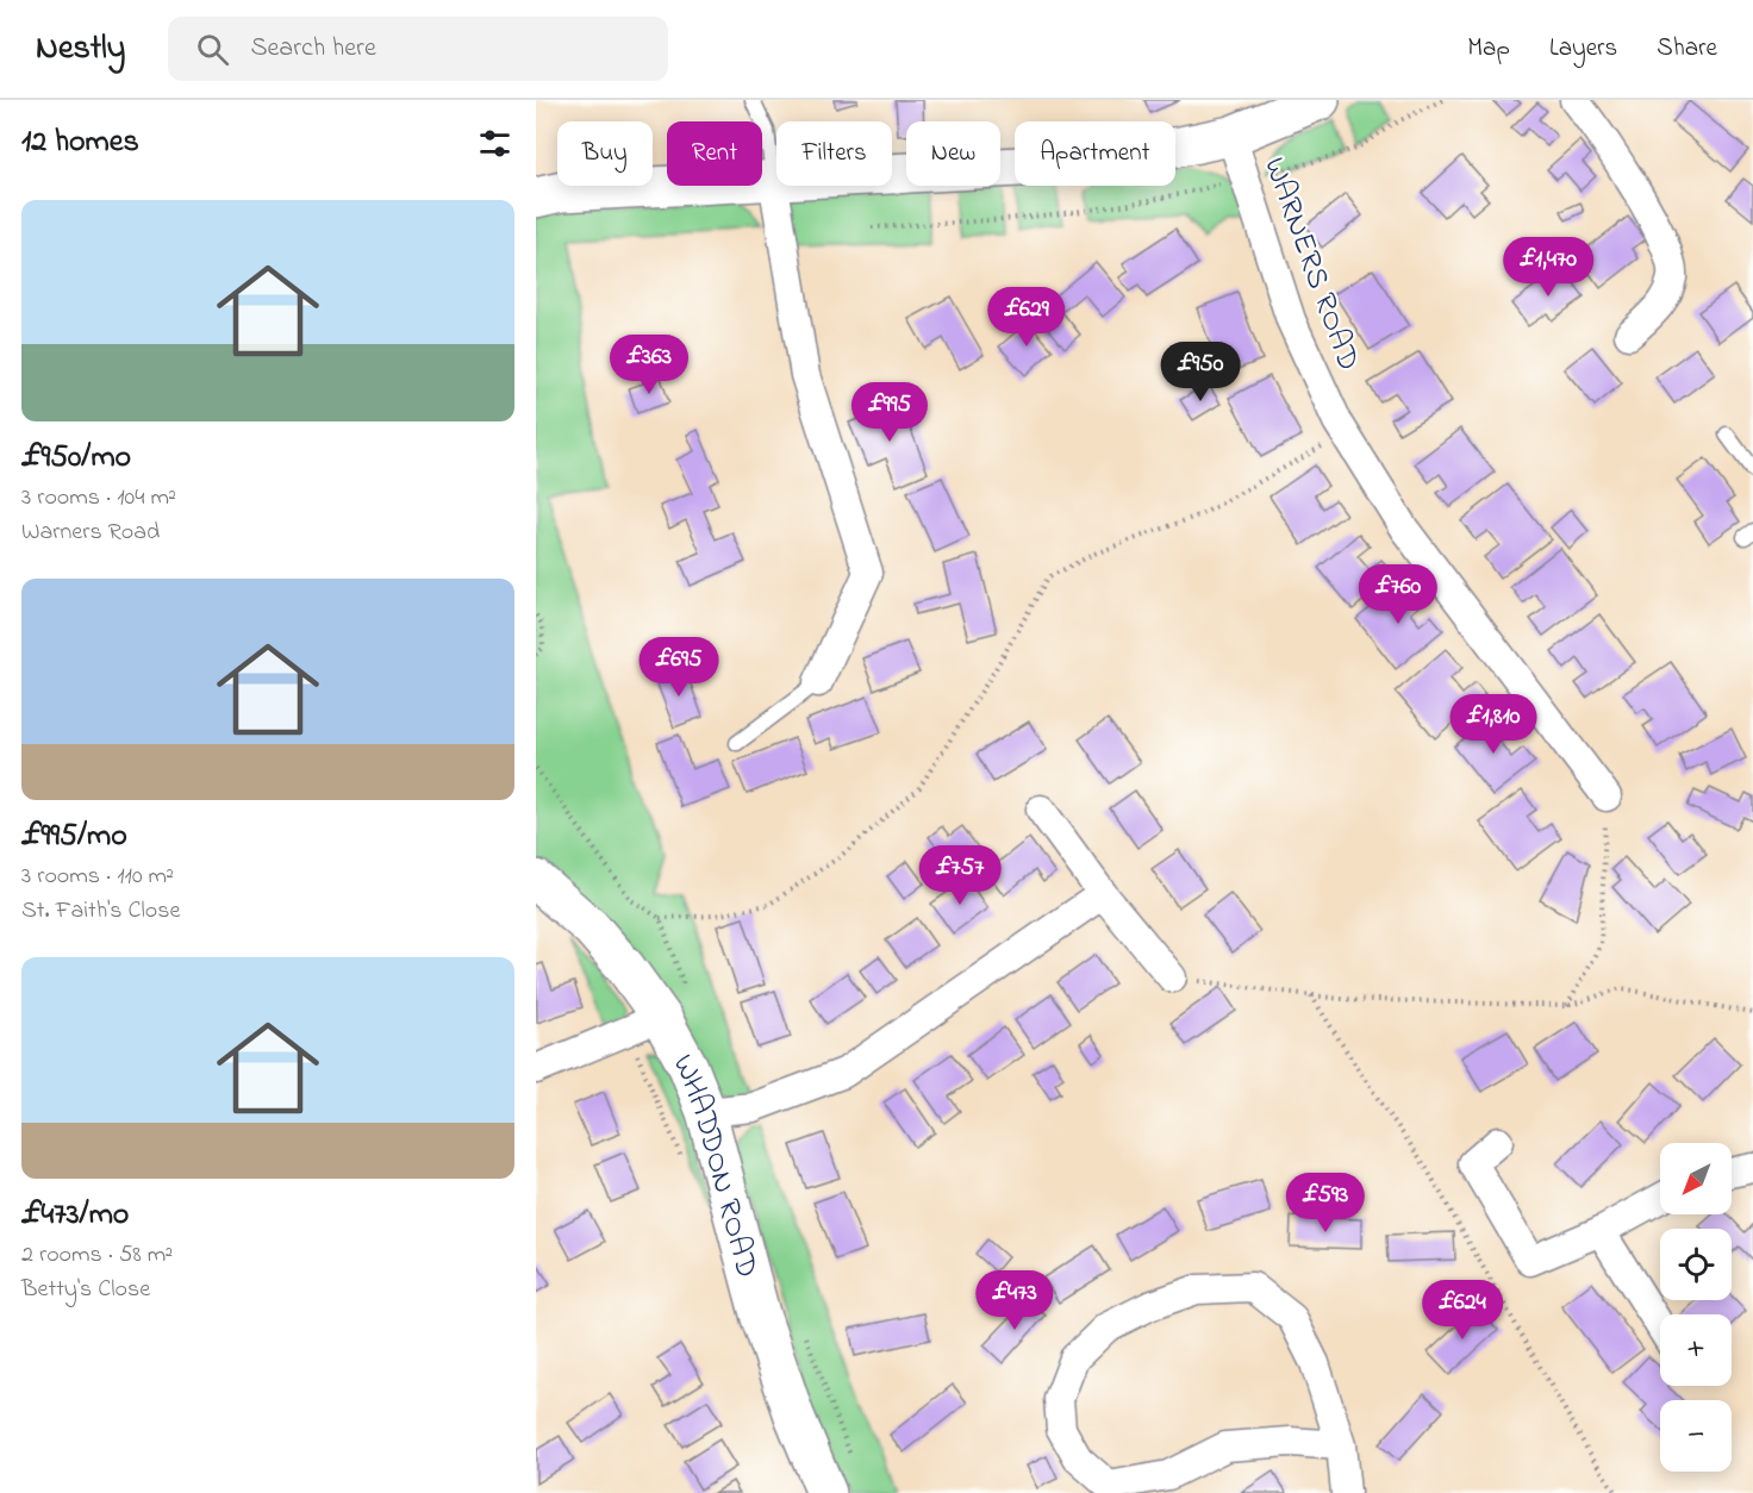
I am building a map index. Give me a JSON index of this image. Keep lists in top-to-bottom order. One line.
{"streets":{"street":["WARNERS ROAD","WHADDON ROAD"]},"north":"bottom left","page":{"header":"Nestly","search":"Search here","nav":["Map","Layers","Share"],"heading":"12 homes","chip":["Buy","Rent","Filters","New","Apartment"],"list":[{"name":"£950/mo","note":"3 rooms · 104 m² · Warners Road"},{"name":"£995/mo","note":"3 rooms · 110 m² · St. Faith's Close"},{"name":"£473/mo","note":"2 rooms · 58 m² · Betty's Close"}],"price":["£1,470","£629","£363","£950","£995","£760","£695","£1,810","£757","£593","£473","£624"],"map_buttons":["+","−"]}}
